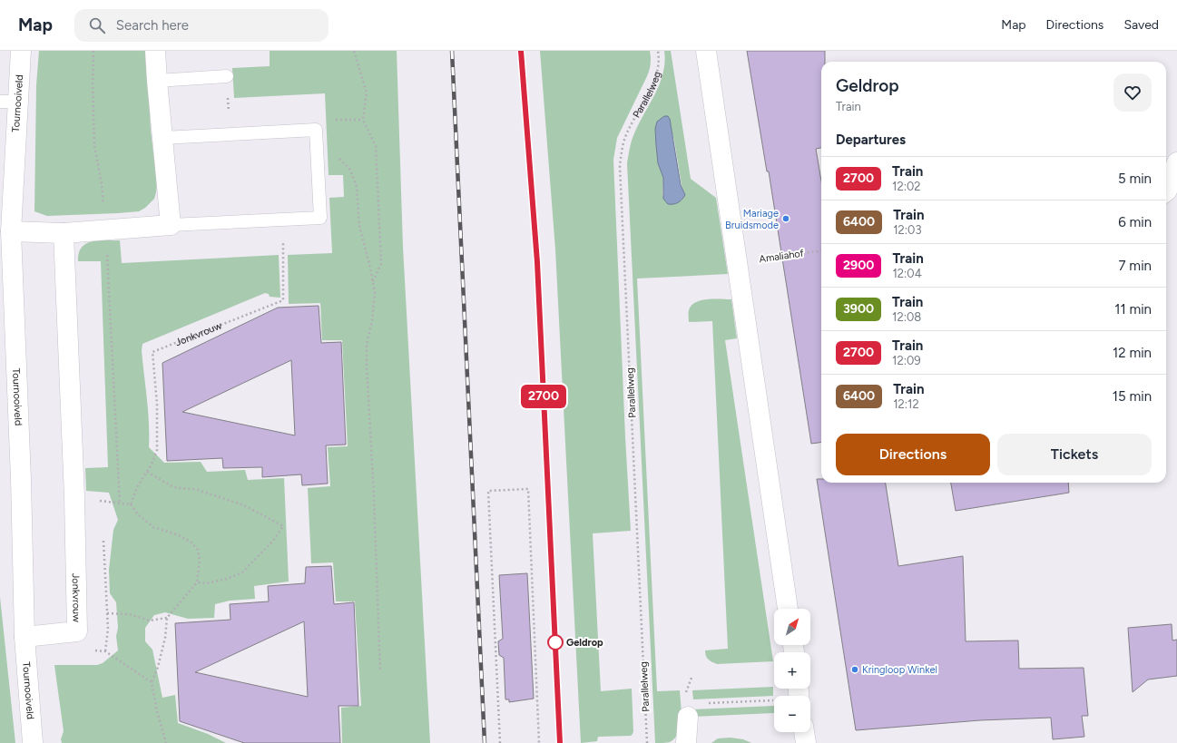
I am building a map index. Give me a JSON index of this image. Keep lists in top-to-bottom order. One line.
{"streets":{"street":["Tournooiveld","Jonkvrouw"],"path":["Parallelweg","Amaliahof"]},"crossings":[["Tournooiveld","Jonkvrouw"]],"places":["Mariage Bruidsmode","Geldrop","Kringloop Winkel"],"north":"top right","page":{"header":"Map","search":"Search here","nav":["Map","Directions","Saved"],"on_map":"2700","heading":[["Geldrop","Train"],"Departures"],"list":[{"mark":"2700","name":"Train","note":"12:02","value":"5 min"},{"mark":"6400","name":"Train","note":"12:03","value":"6 min"},{"mark":"2900","name":"Train","note":"12:04","value":"7 min"},{"mark":"3900","name":"Train","note":"12:08","value":"11 min"},{"mark":"2700","name":"Train","note":"12:09","value":"12 min"},{"mark":"6400","name":"Train","note":"12:12","value":"15 min"}],"buttons":["Directions","Tickets"],"map_buttons":["+","−"]}}
